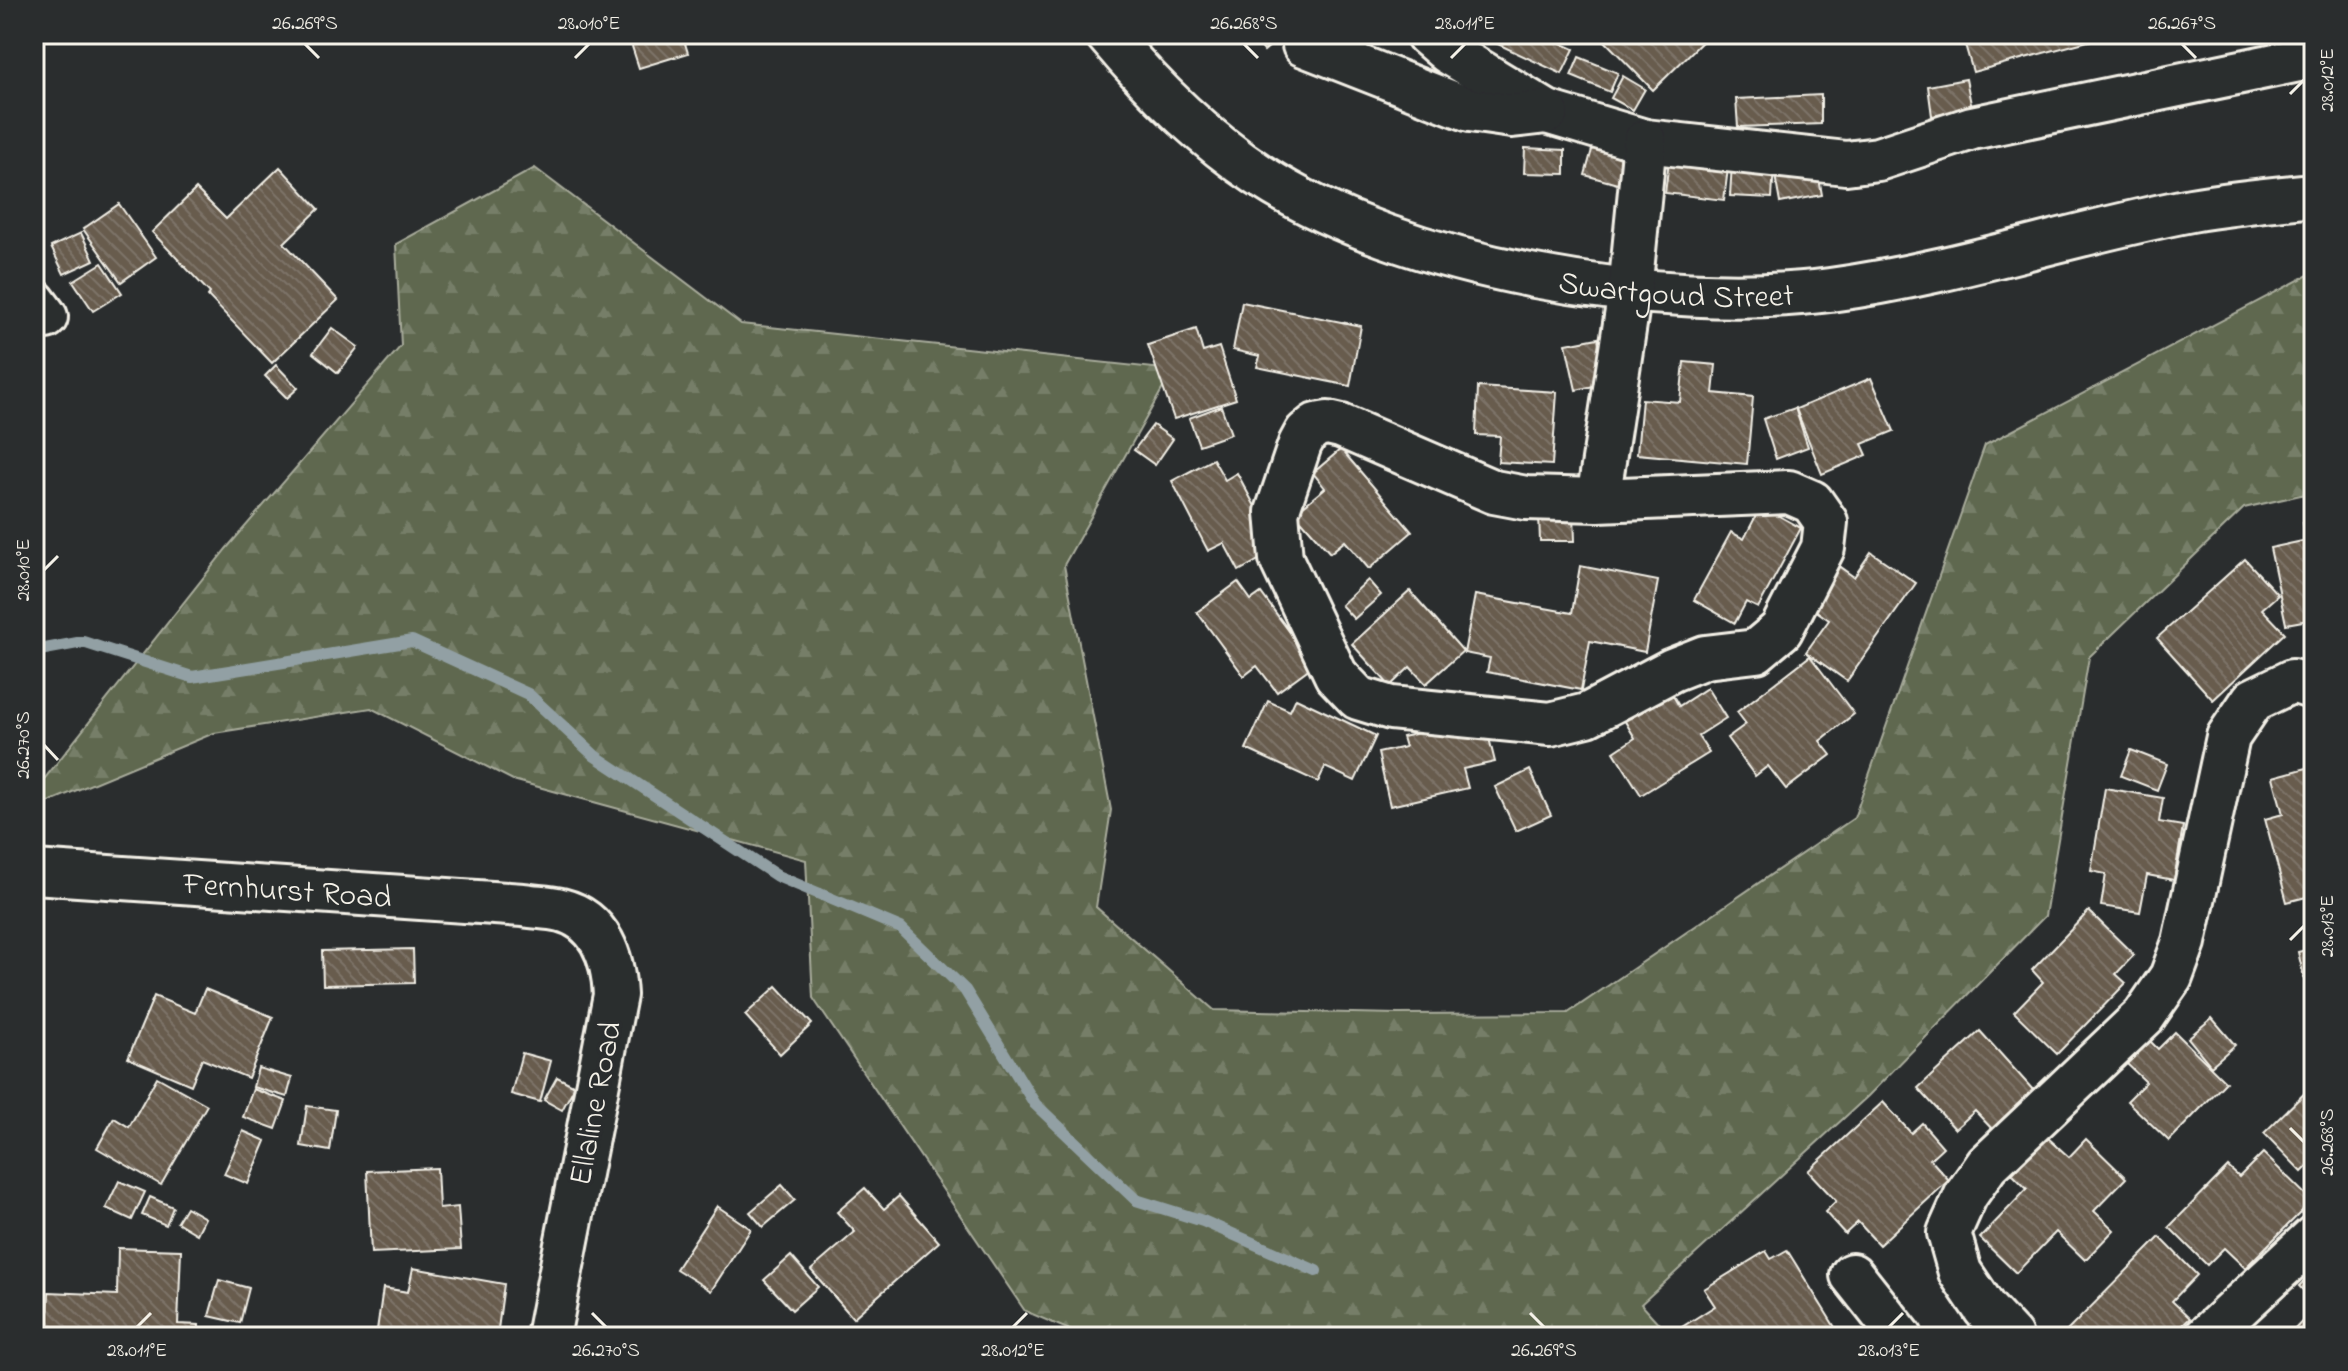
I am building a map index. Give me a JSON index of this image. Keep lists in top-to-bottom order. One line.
{"streets":{"street":["Swartgoud Street","Fernhurst Road","Ellaline Road"]},"crossings":[["Fernhurst Road","Ellaline Road"]],"coordinates":["26.269°S","28.010°E","26.268°S","28.011°E","26.267°S","28.012°E","26.270°S","28.013°E"]}
